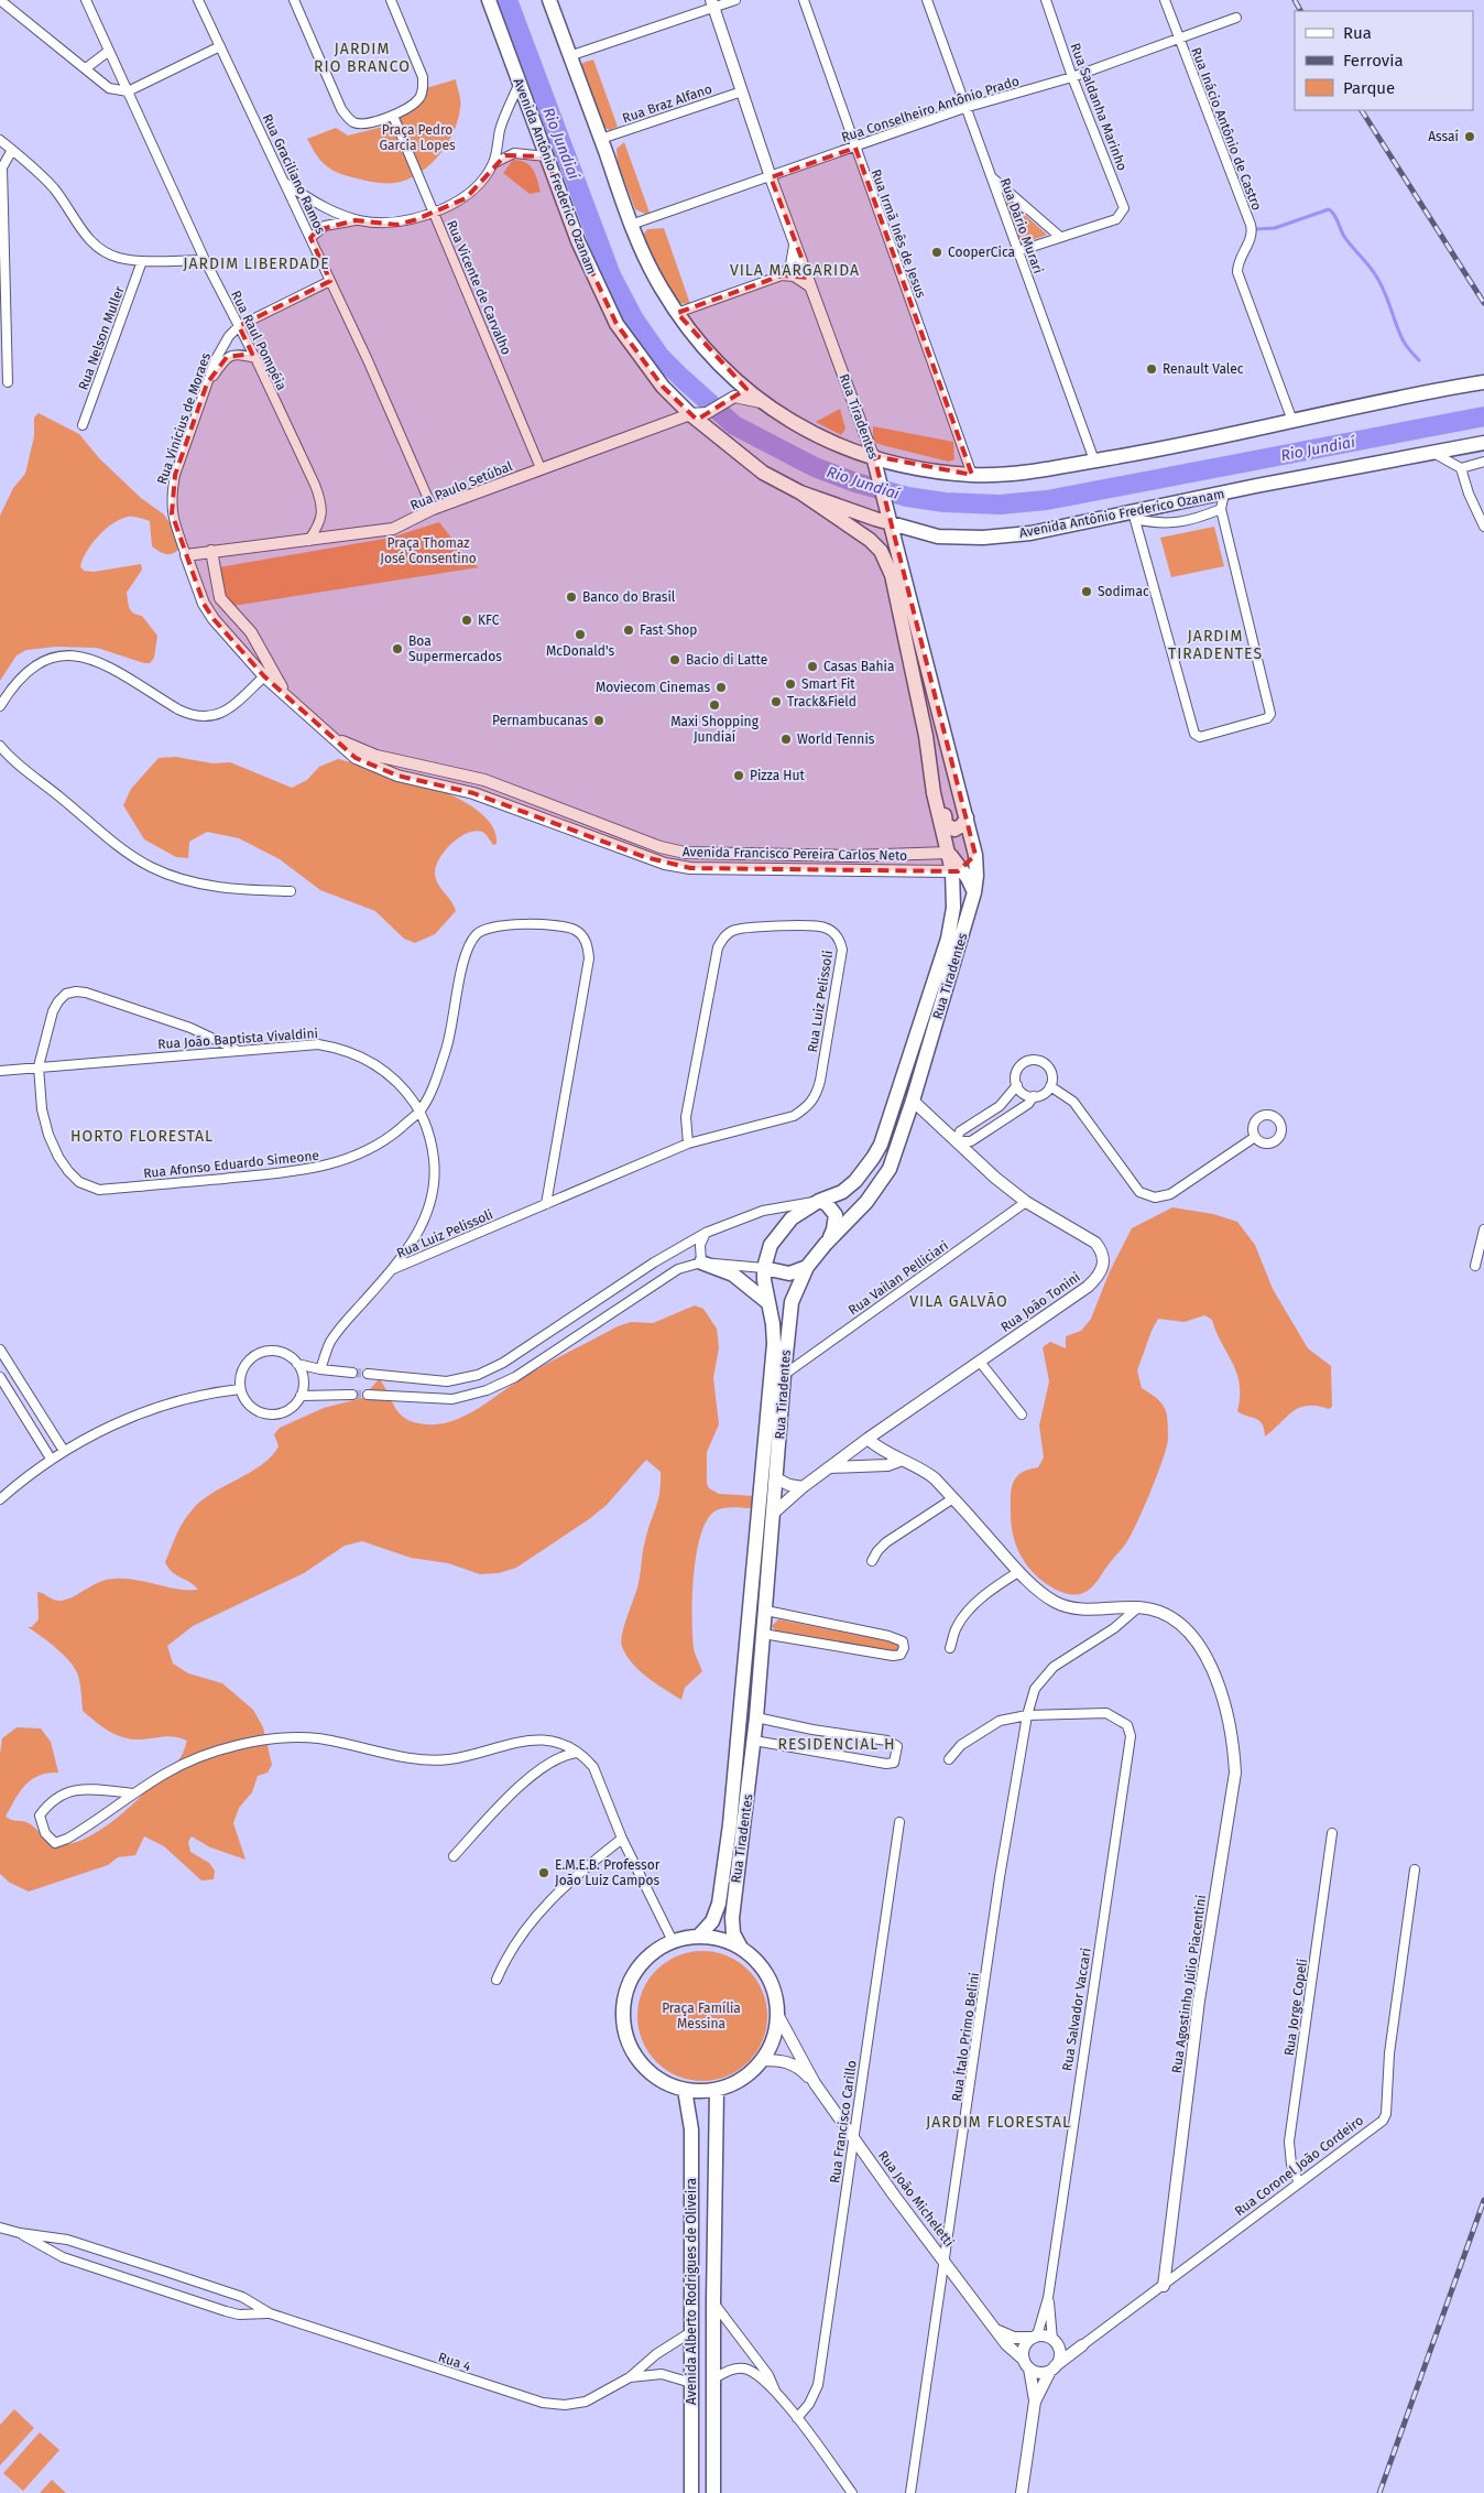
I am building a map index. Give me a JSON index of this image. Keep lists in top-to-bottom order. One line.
{"streets":{"main road":["Avenida Antônio Frederico Ozanam","Rua Tiradentes","Avenida Alberto Rodrigues de Oliveira"],"street":["Rua Braz Alfano","Rua Saldanha Marinho","Rua Conselheiro Antônio Prado","Rua Inácio Antônio de Castro","Rua Graciliano Ramos","Rua Dário Murari","Rua Irmã Inês de Jesus","Rua Vicente de Carvalho","Rua Nelson Muller","Rua Raul Pompéia","Rua Vinícius de Moraes","Rua Paulo Setúbal","Avenida Francisco Pereira Carlos Neto","Rua Luiz Pelissoli","Rua João Baptista Vivaldini","Rua Afonso Eduardo Simeone","Rua Vailan Pelliciari","Rua João Tonini","Rua Agostinho Júlio Piacentini","Rua Jorge Copeli","Rua Salvador Vaccari","Rua Ítalo Primo Belini","Rua Francisco Carillo","Rua Coronel João Cordeiro","Rua João Micheletti","Rua 4"]},"crossings":[["Rua Braz Alfano","Rua Tiradentes"],["Rua Saldanha Marinho","Rua Conselheiro Antônio Prado"],["Rua Conselheiro Antônio Prado","Rua Inácio Antônio de Castro"],["Rua Conselheiro Antônio Prado","Rua Dário Murari"],["Rua Conselheiro Antônio Prado","Rua Irmã Inês de Jesus"],["Rua Conselheiro Antônio Prado","Rua Tiradentes"],["Rua Graciliano Ramos","Rua Paulo Setúbal"],["Avenida Antônio Frederico Ozanam","Rua Tiradentes"],["Avenida Antônio Frederico Ozanam","Rua Paulo Setúbal"],["Rua Vicente de Carvalho","Rua Paulo Setúbal"],["Rua Raul Pompéia","Rua Vinícius de Moraes"],["Rua Raul Pompéia","Rua Paulo Setúbal"],["Rua Tiradentes","Avenida Francisco Pereira Carlos Neto"],["Rua Tiradentes","Rua Vailan Pelliciari"],["Rua Tiradentes","Rua João Tonini"],["Rua Tiradentes","Rua João Micheletti"],["Rua Tiradentes","Avenida Alberto Rodrigues de Oliveira"],["Rua Vinícius de Moraes","Rua Paulo Setúbal"],["Rua Vinícius de Moraes","Avenida Francisco Pereira Carlos Neto"],["Rua Paulo Setúbal","Avenida Francisco Pereira Carlos Neto"],["Rua Luiz Pelissoli","Rua João Baptista Vivaldini"],["Rua Luiz Pelissoli","Rua Afonso Eduardo Simeone"],["Rua João Baptista Vivaldini","Rua Afonso Eduardo Simeone"],["Rua Vailan Pelliciari","Rua João Tonini"],["Rua João Tonini","Rua Agostinho Júlio Piacentini"],["Rua Agostinho Júlio Piacentini","Rua Ítalo Primo Belini"],["Rua Agostinho Júlio Piacentini","Rua Coronel João Cordeiro"],["Rua Jorge Copeli","Rua Coronel João Cordeiro"],["Rua Salvador Vaccari","Rua Ítalo Primo Belini"],["Rua Salvador Vaccari","Rua Coronel João Cordeiro"],["Rua Salvador Vaccari","Rua João Micheletti"],["Rua Ítalo Primo Belini","Rua João Micheletti"],["Rua Francisco Carillo","Rua João Micheletti"],["Rua Coronel João Cordeiro","Rua João Micheletti"],["Rua João Micheletti","Avenida Alberto Rodrigues de Oliveira"],["Avenida Alberto Rodrigues de Oliveira","Rua 4"]],"districts":["JARDIM RIO BRANCO","JARDIM LIBERDADE","VILA MARGARIDA","JARDIM TIRADENTES","HORTO FLORESTAL","VILA GALVÃO","RESIDENCIAL H","JARDIM FLORESTAL"],"water":["Rio Jundiaí"],"parks":["Praça Pedro Garcia Lopes","Praça Thomaz José Consentino","Praça Família Messina"],"places":["Assaí","CooperCica","Renault Valec","Sodimac","Banco do Brasil","KFC","Fast Shop","McDonald's","Boa Supermercados","Bacio di Latte","Casas Bahia","Smart Fit","Moviecom Cinemas","Track&Field","Maxi Shopping Jundiaí","Pernambucanas","World Tennis","Pizza Hut","E.M.E.B. Professor João Luiz Campos"],"legend":["Rua","Ferrovia","Parque"]}
